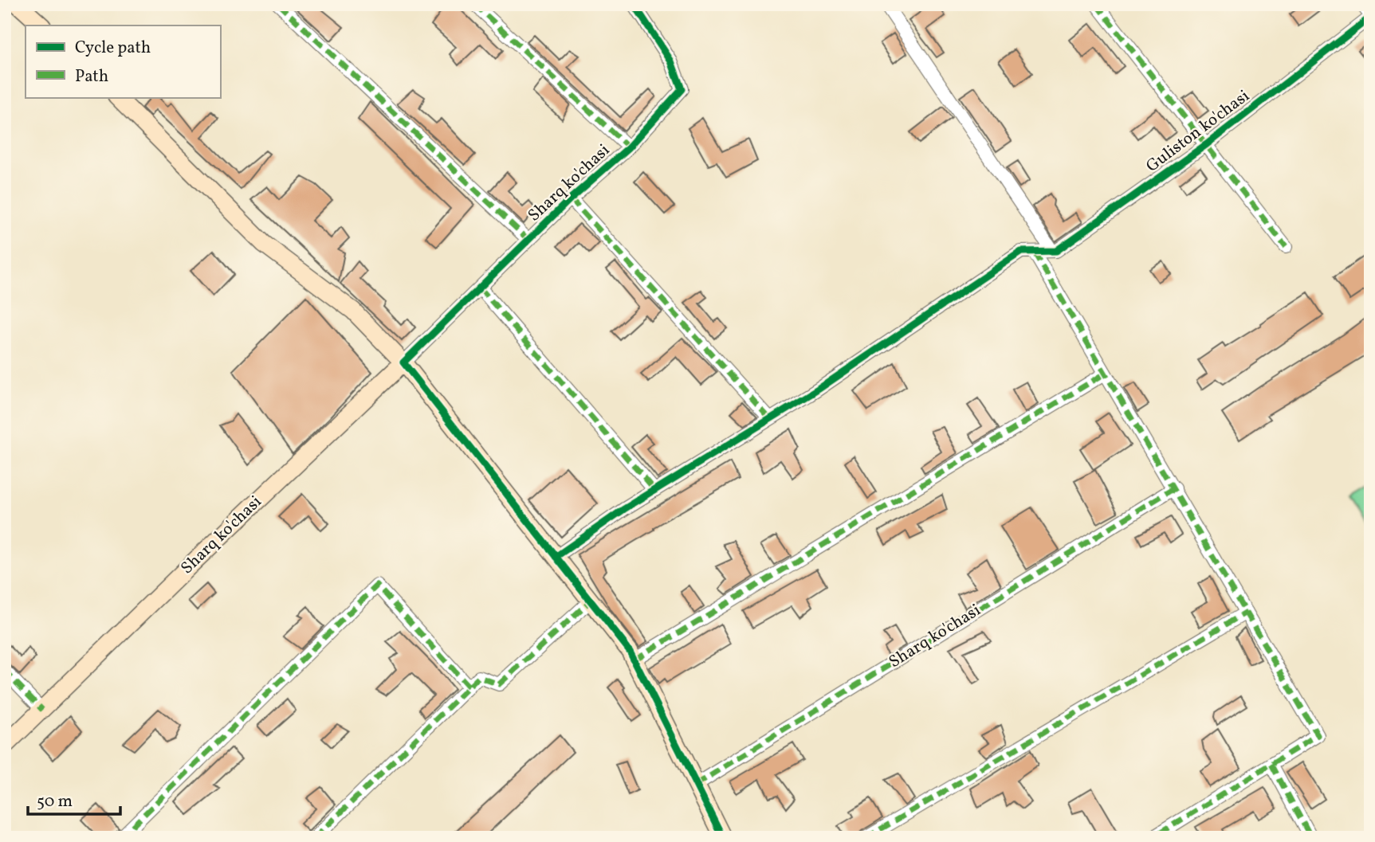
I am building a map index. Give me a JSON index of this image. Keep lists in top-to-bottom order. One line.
{"streets":{"main road":["Sharq ko'chasi"],"street":["Guliston ko'chasi"]},"crossings":[["Guliston ko'chasi","Sharq ko'chasi"]],"legend":["Cycle path","Path"],"scale_bar":"50 m"}
